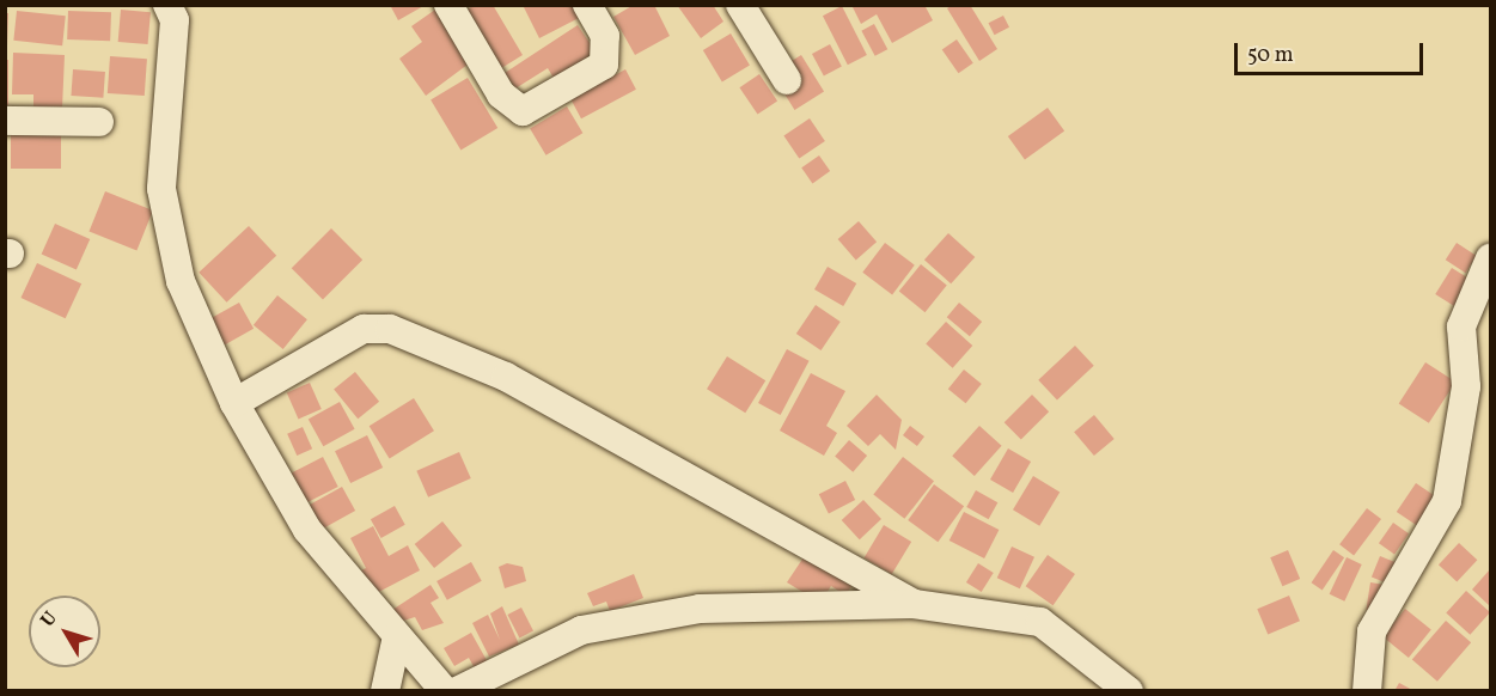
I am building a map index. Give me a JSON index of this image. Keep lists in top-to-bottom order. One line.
{"scale_bar":"50 m","north":"top left"}
